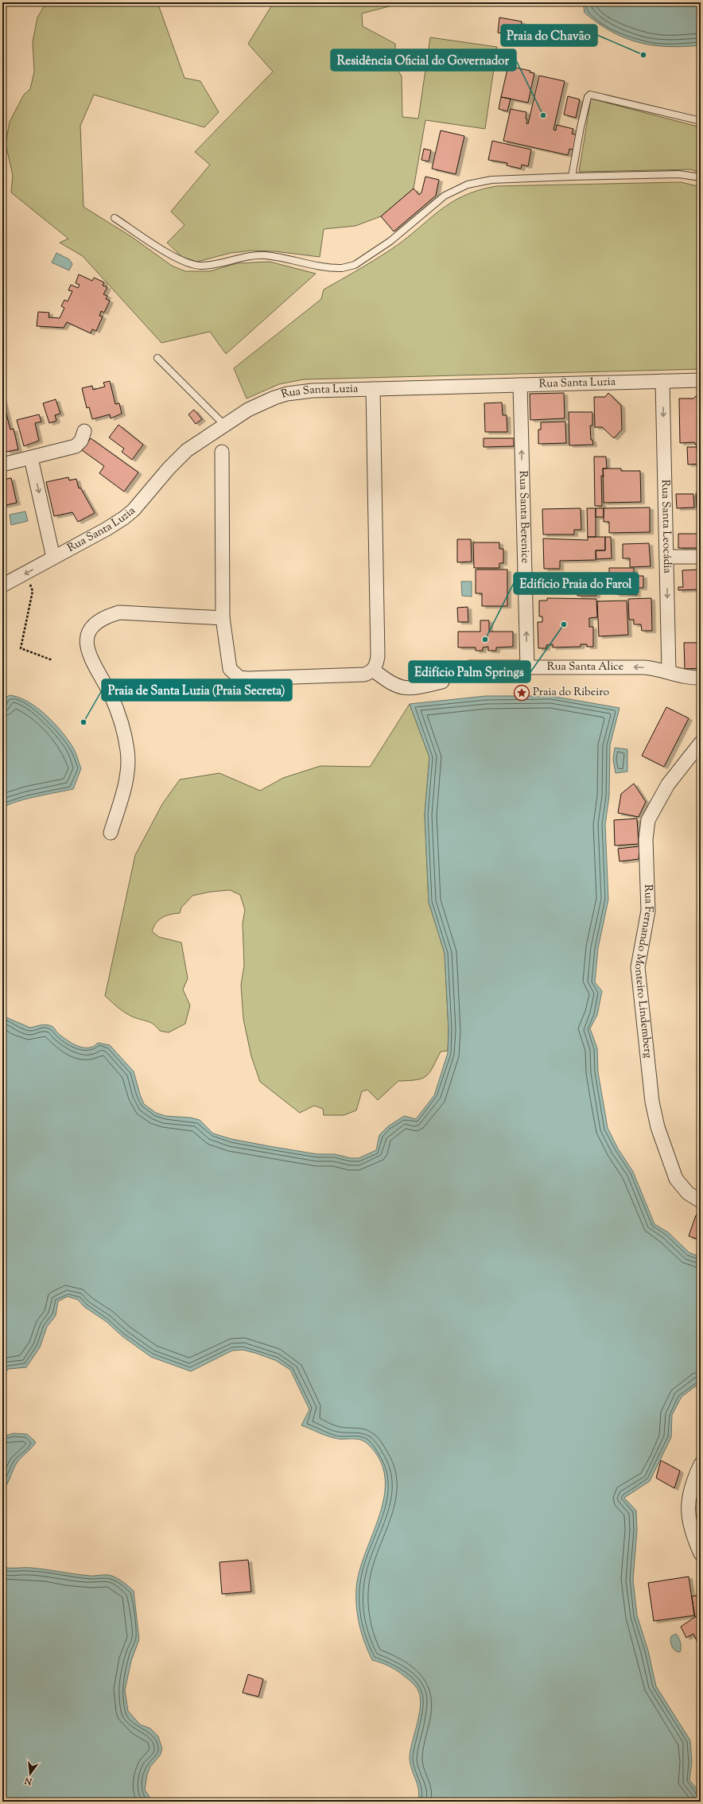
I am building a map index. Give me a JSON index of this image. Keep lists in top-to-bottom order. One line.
{"streets":{"street":["Rua Santa Luzia","Rua Santa Berenice","Rua Santa Leocádia","Rua Santa Alice","Rua Fernando Monteiro Lindemberg"]},"crossings":[["Rua Santa Luzia","Rua Santa Berenice"],["Rua Santa Luzia","Rua Santa Leocádia"],["Rua Santa Berenice","Rua Santa Alice"],["Rua Santa Leocádia","Rua Santa Alice"]],"one_way":["Rua Santa Berenice","Rua Santa Leocádia","Rua Santa Alice"],"places":{"other":["Praia do Chavão","Residência Oficial do Governador","Edifício Palm Springs","Edifício Praia do Farol","Praia de Santa Luzia (Praia Secreta)"],"place":["Praia do Ribeiro"]},"north":"bottom"}
